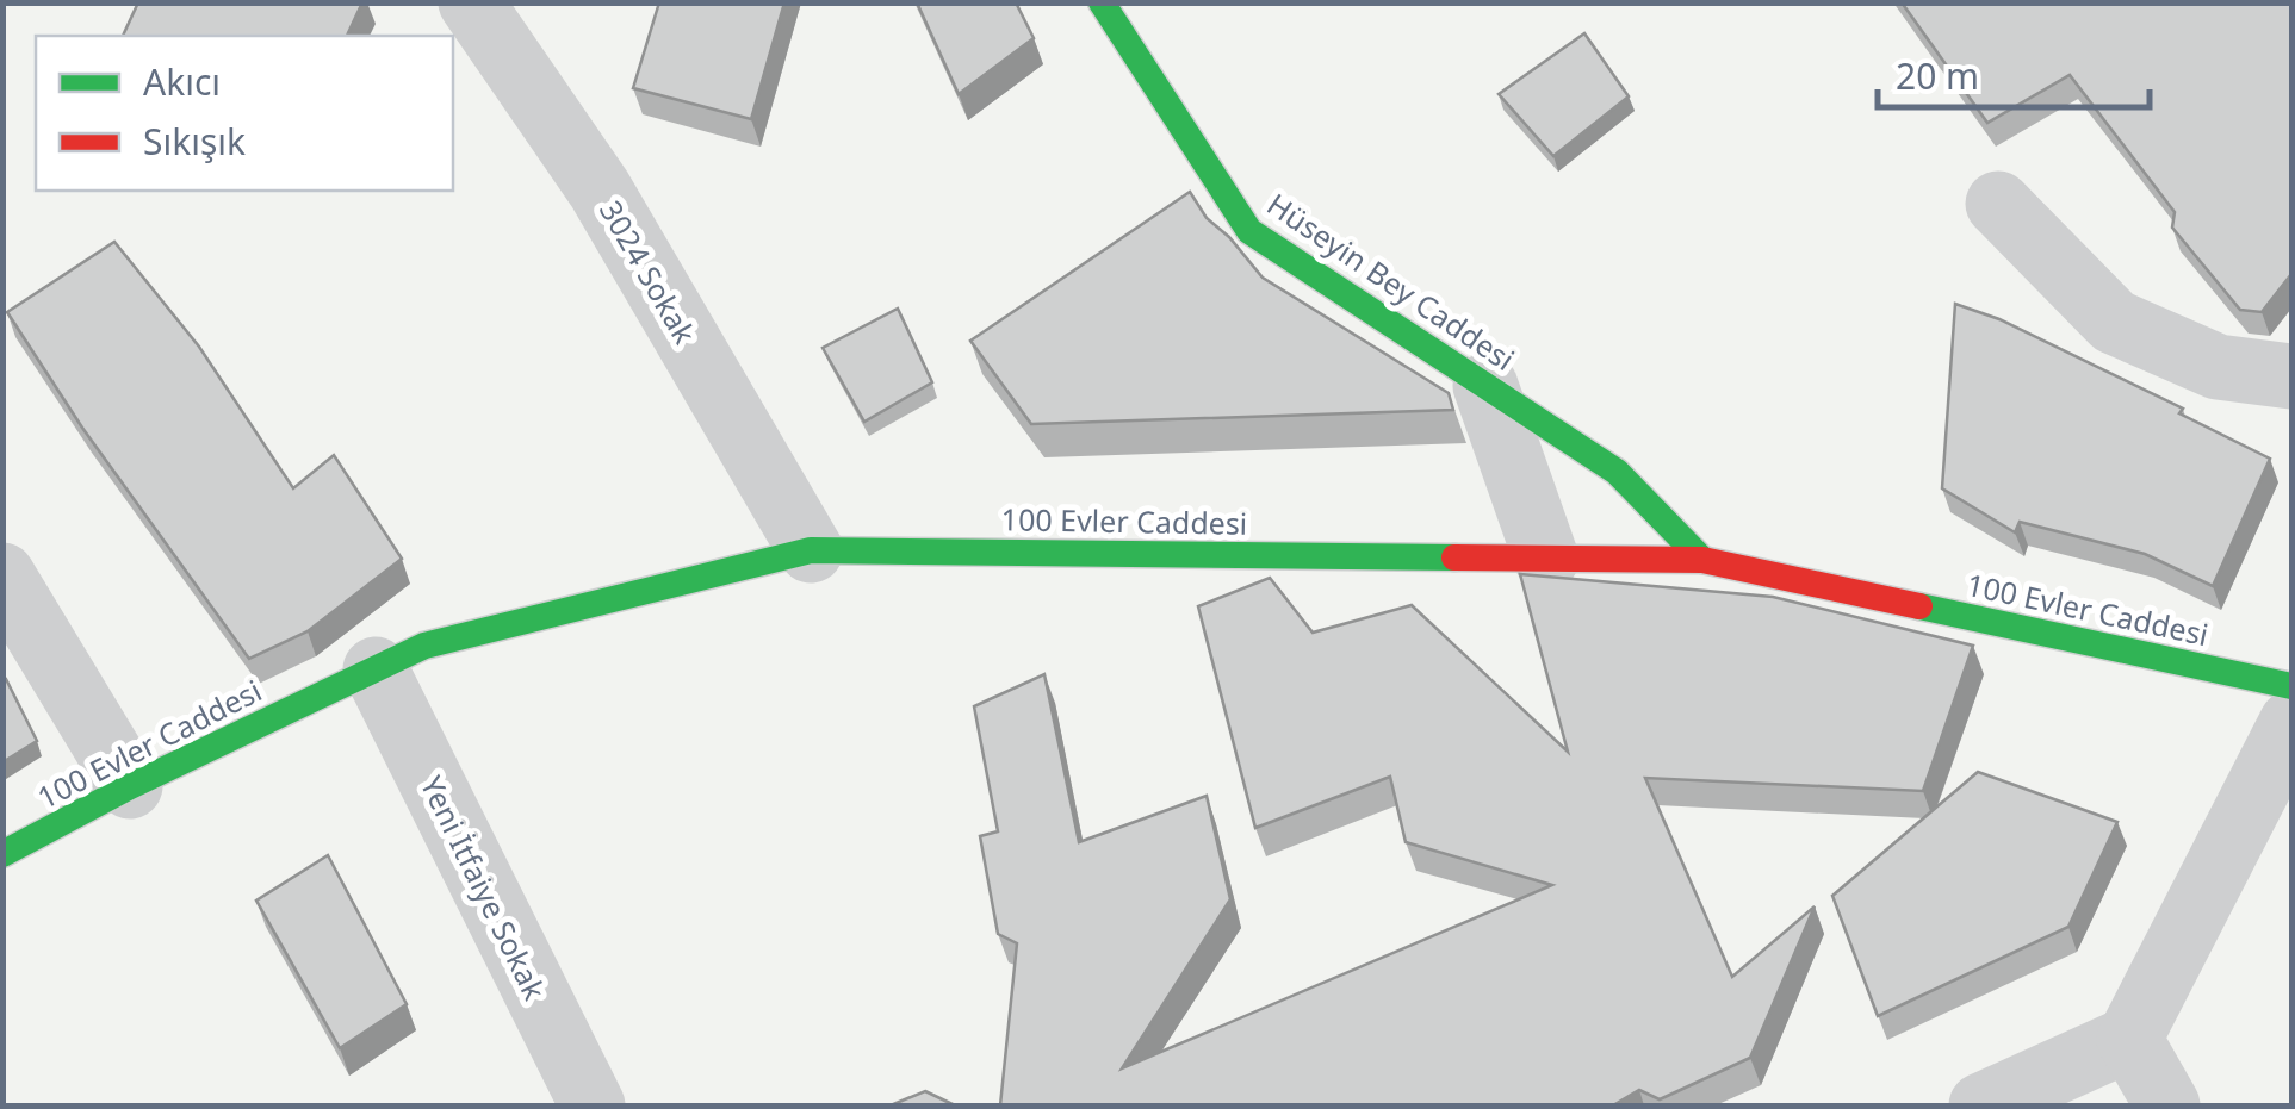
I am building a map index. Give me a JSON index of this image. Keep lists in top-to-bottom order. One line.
{"streets":{"street":["3024 Sokak","Hüseyin Bey Caddesi","100 Evler Caddesi","Yeni İtfaiye Sokak"]},"crossings":[["3024 Sokak","100 Evler Caddesi"],["Hüseyin Bey Caddesi","100 Evler Caddesi"],["100 Evler Caddesi","Yeni İtfaiye Sokak"]],"legend":["Akıcı","Sıkışık"],"scale_bar":"20 m"}
